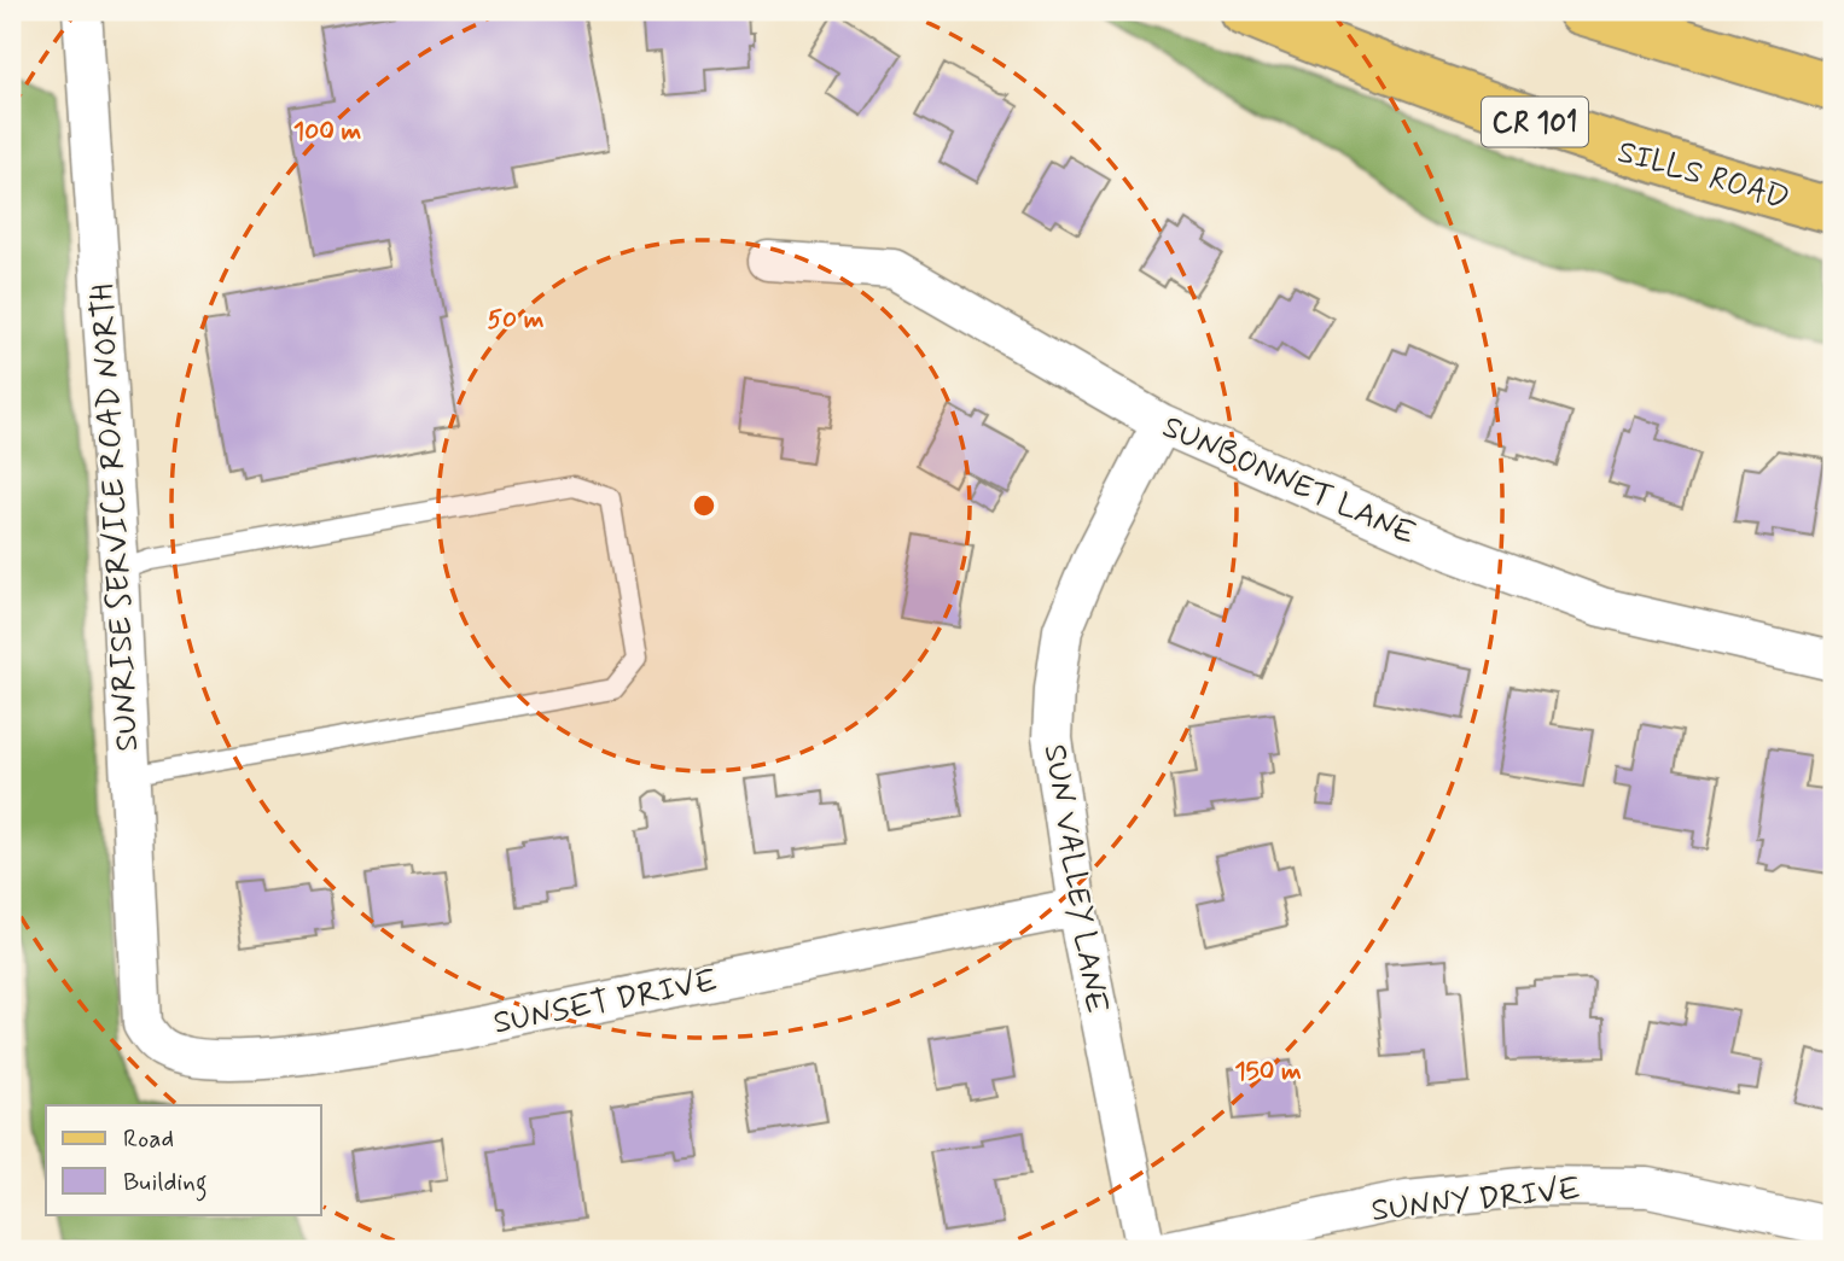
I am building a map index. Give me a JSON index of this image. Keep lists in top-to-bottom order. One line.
{"streets":{"main road":["CR 101","SILLS ROAD"],"street":["SUNBONNET LANE","SUNRISE SERVICE ROAD NORTH","SUN VALLEY LANE","SUNSET DRIVE","SUNNY DRIVE"]},"crossings":[["SUNBONNET LANE","SUN VALLEY LANE"],["SUNRISE SERVICE ROAD NORTH","SUNSET DRIVE"],["SUN VALLEY LANE","SUNSET DRIVE"]],"legend":["Road","Building"],"rings":["100 m","50 m","150 m"]}
